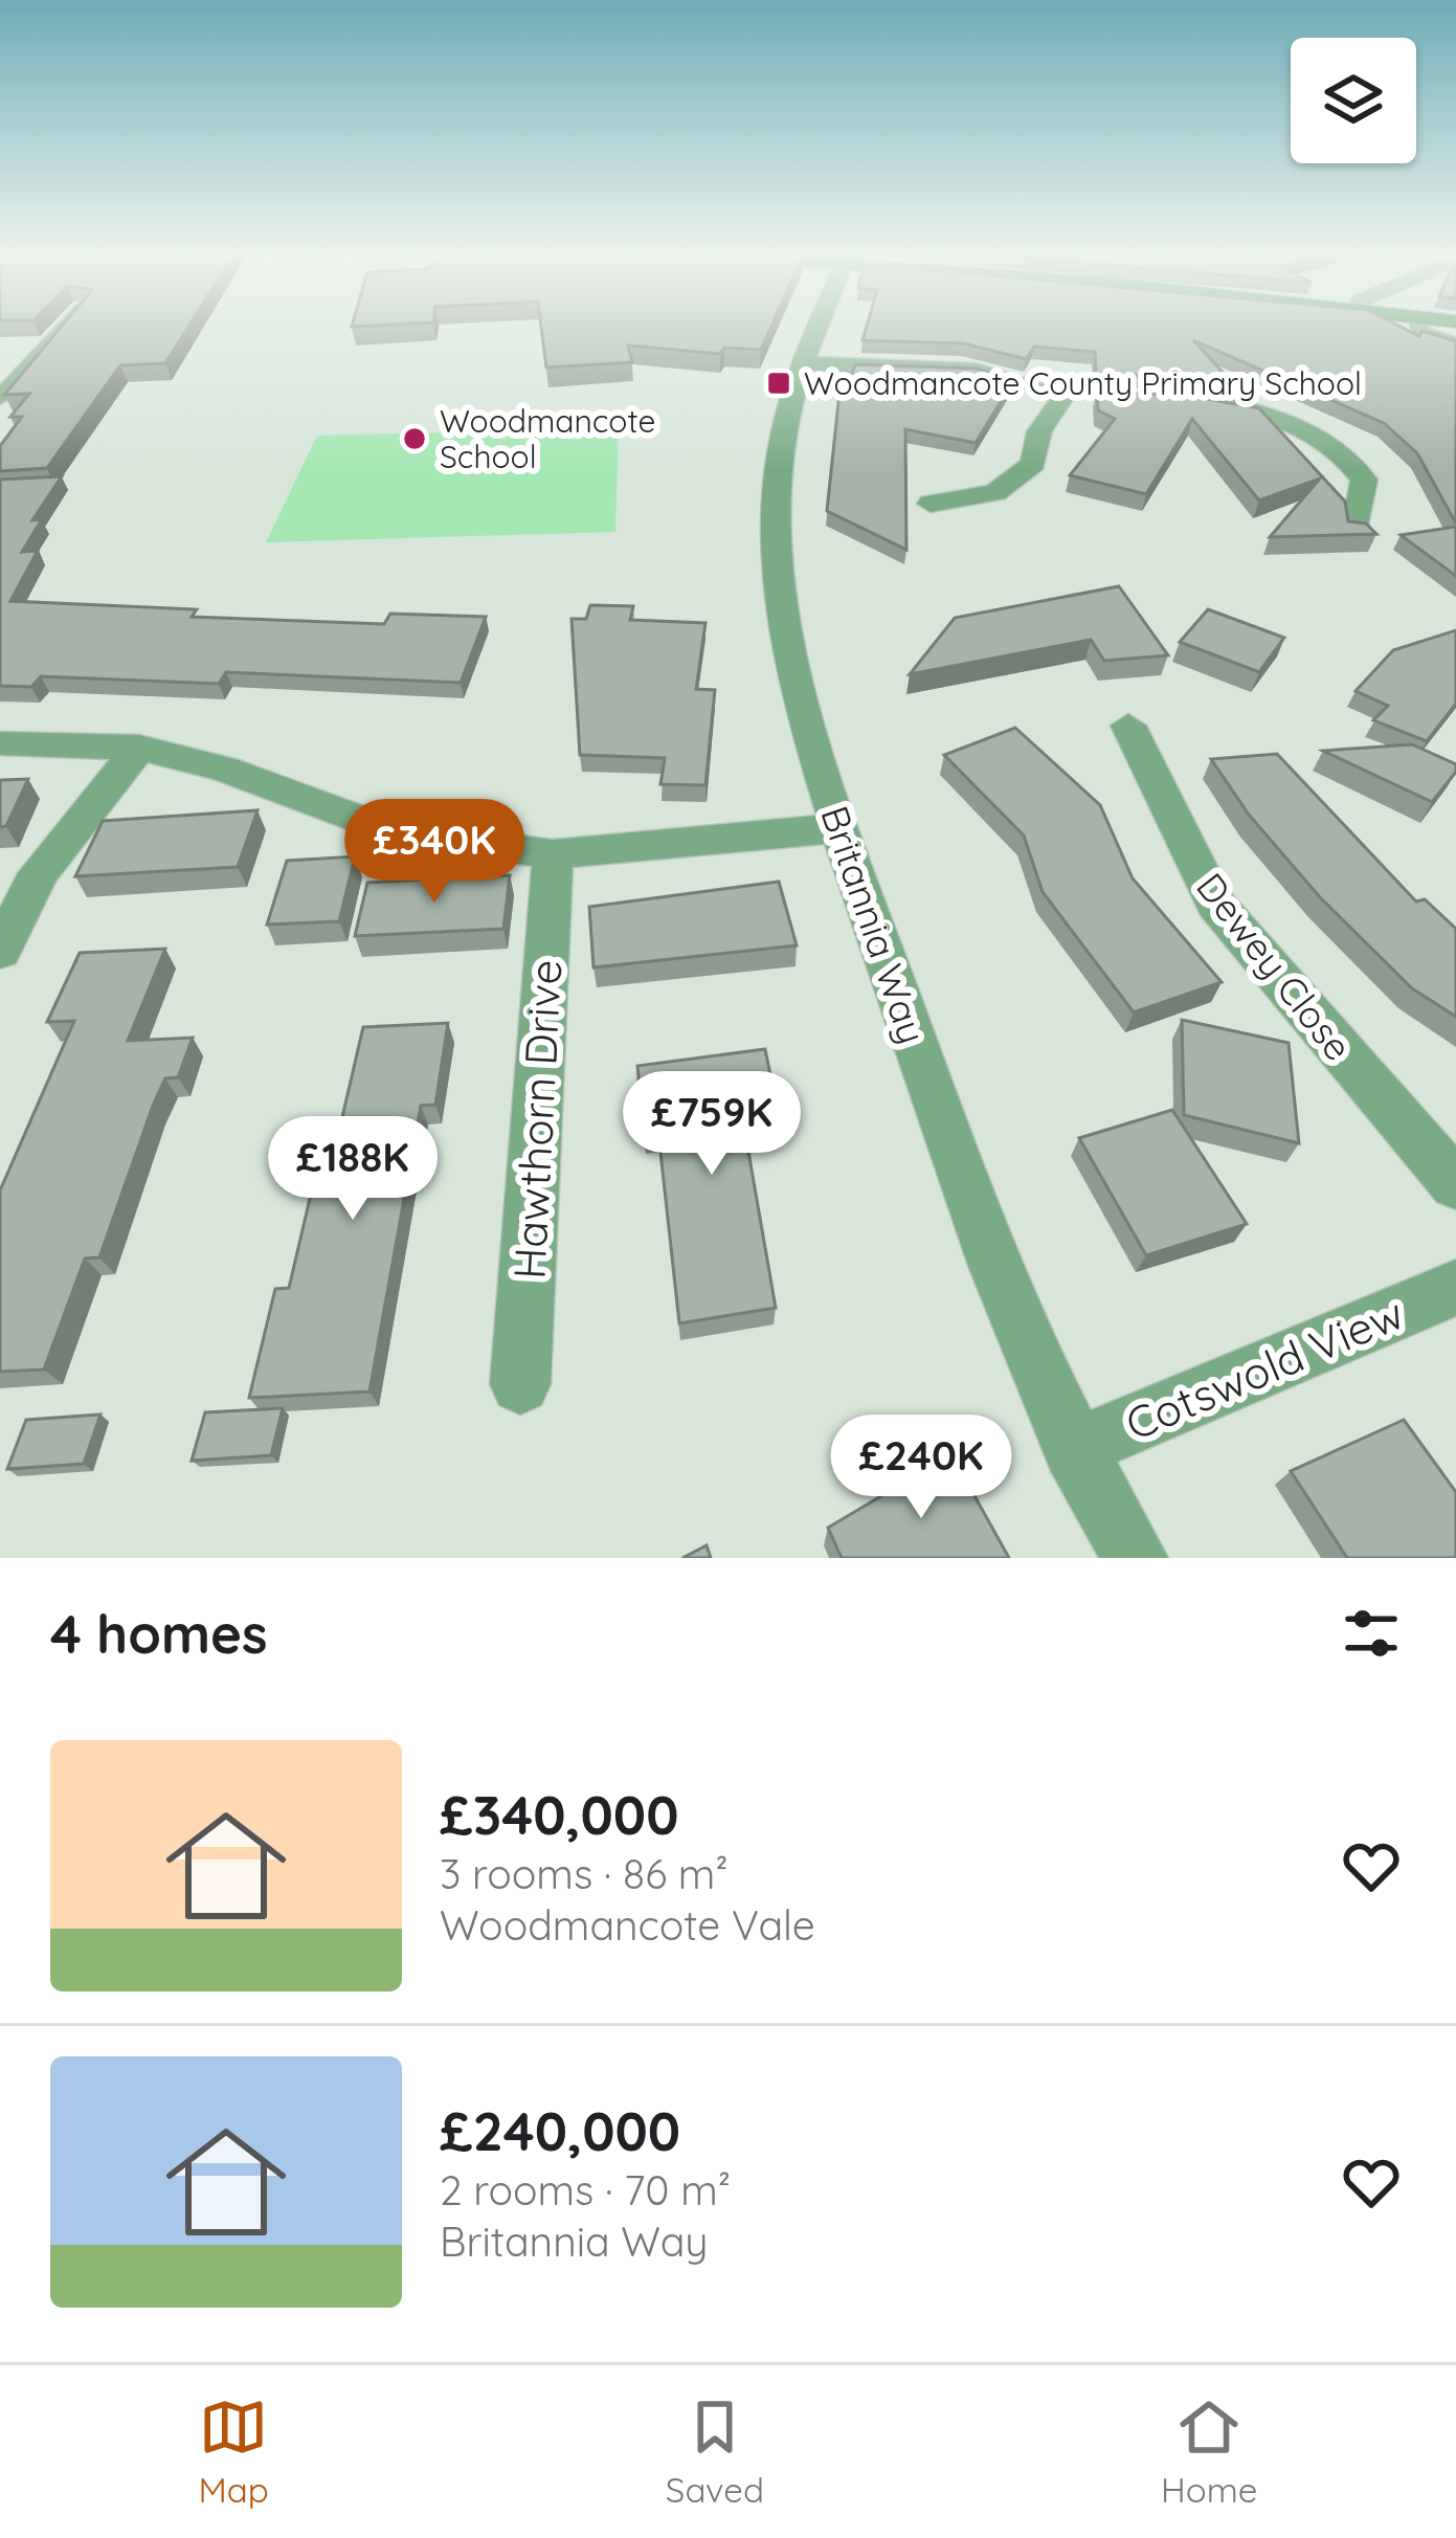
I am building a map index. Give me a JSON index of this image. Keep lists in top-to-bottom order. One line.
{"streets":{"street":["Britannia Way","Dewey Close","Hawthorn Drive","Cotswold View"]},"crossings":[["Britannia Way","Cotswold View"]],"places":{"transit":["Woodmancote County Primary School"],"other":["Woodmancote School"]},"page":{"price":["£340K","£759K","£188K","£240K"],"heading":"4 homes","list":[{"name":"£340,000","note":"3 rooms · 86 m² · Woodmancote Vale"},{"name":"£240,000","note":"2 rooms · 70 m² · Britannia Way"}],"tabs":["Map","Saved","Home"]}}
